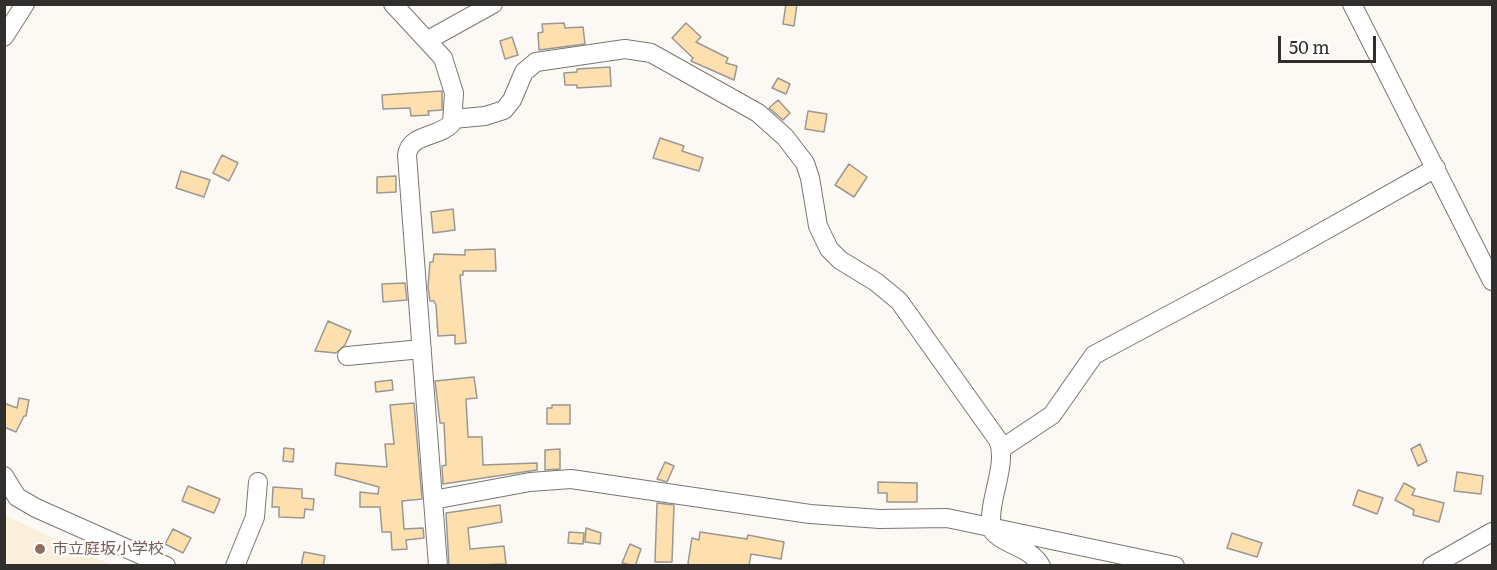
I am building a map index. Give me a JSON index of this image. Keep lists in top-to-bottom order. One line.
{"places":["市立庭坂小学校"],"scale_bar":"50 m"}
